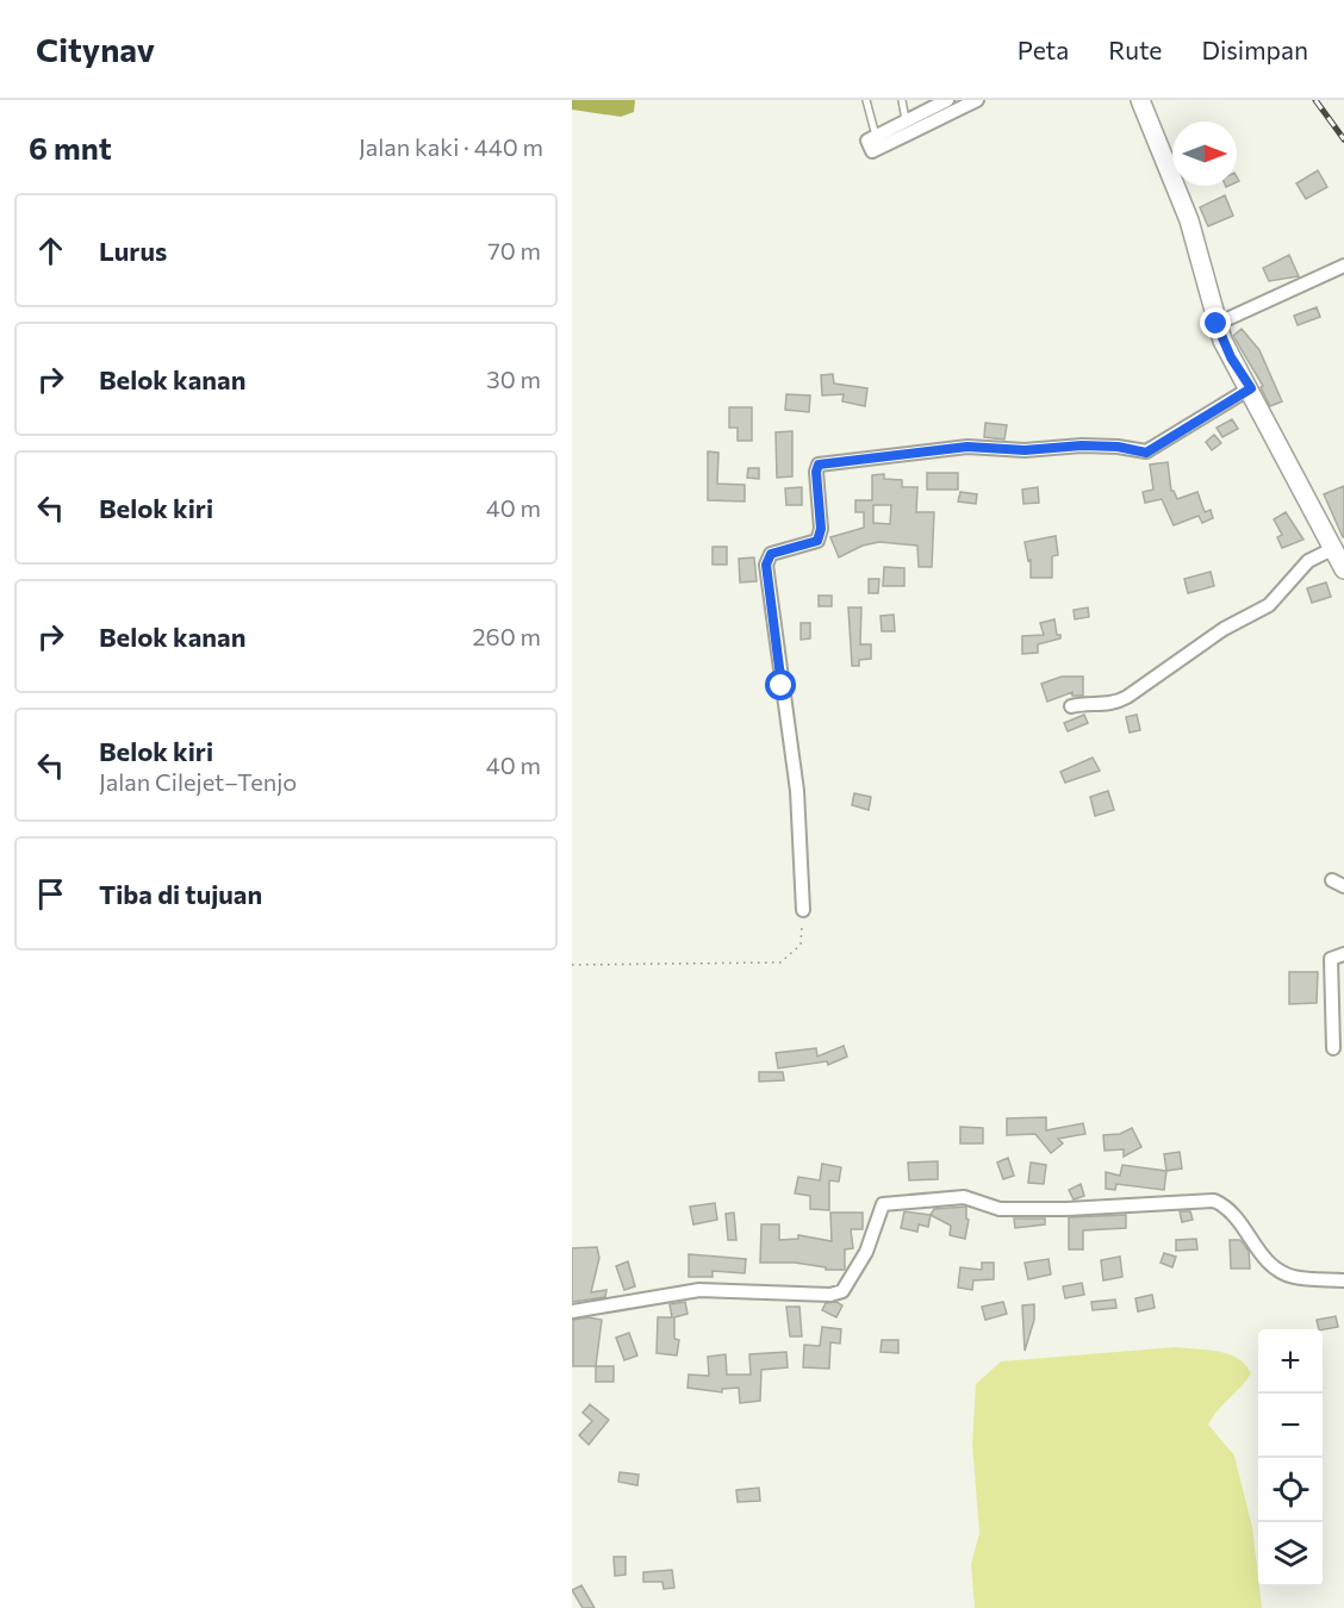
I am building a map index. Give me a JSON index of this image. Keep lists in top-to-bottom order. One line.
{"north":"right","page":{"header":"Citynav","nav":["Peta","Rute","Disimpan"],"heading":["6 mnt","Jalan kaki · 440 m"],"list":[["Lurus","70 m"],["Belok kanan","30 m"],["Belok kiri","40 m"],["Belok kanan","260 m"],["Belok kiri","Jalan Cilejet–Tenjo","40 m"],"Tiba di tujuan"],"map_buttons":["+","−"]}}
